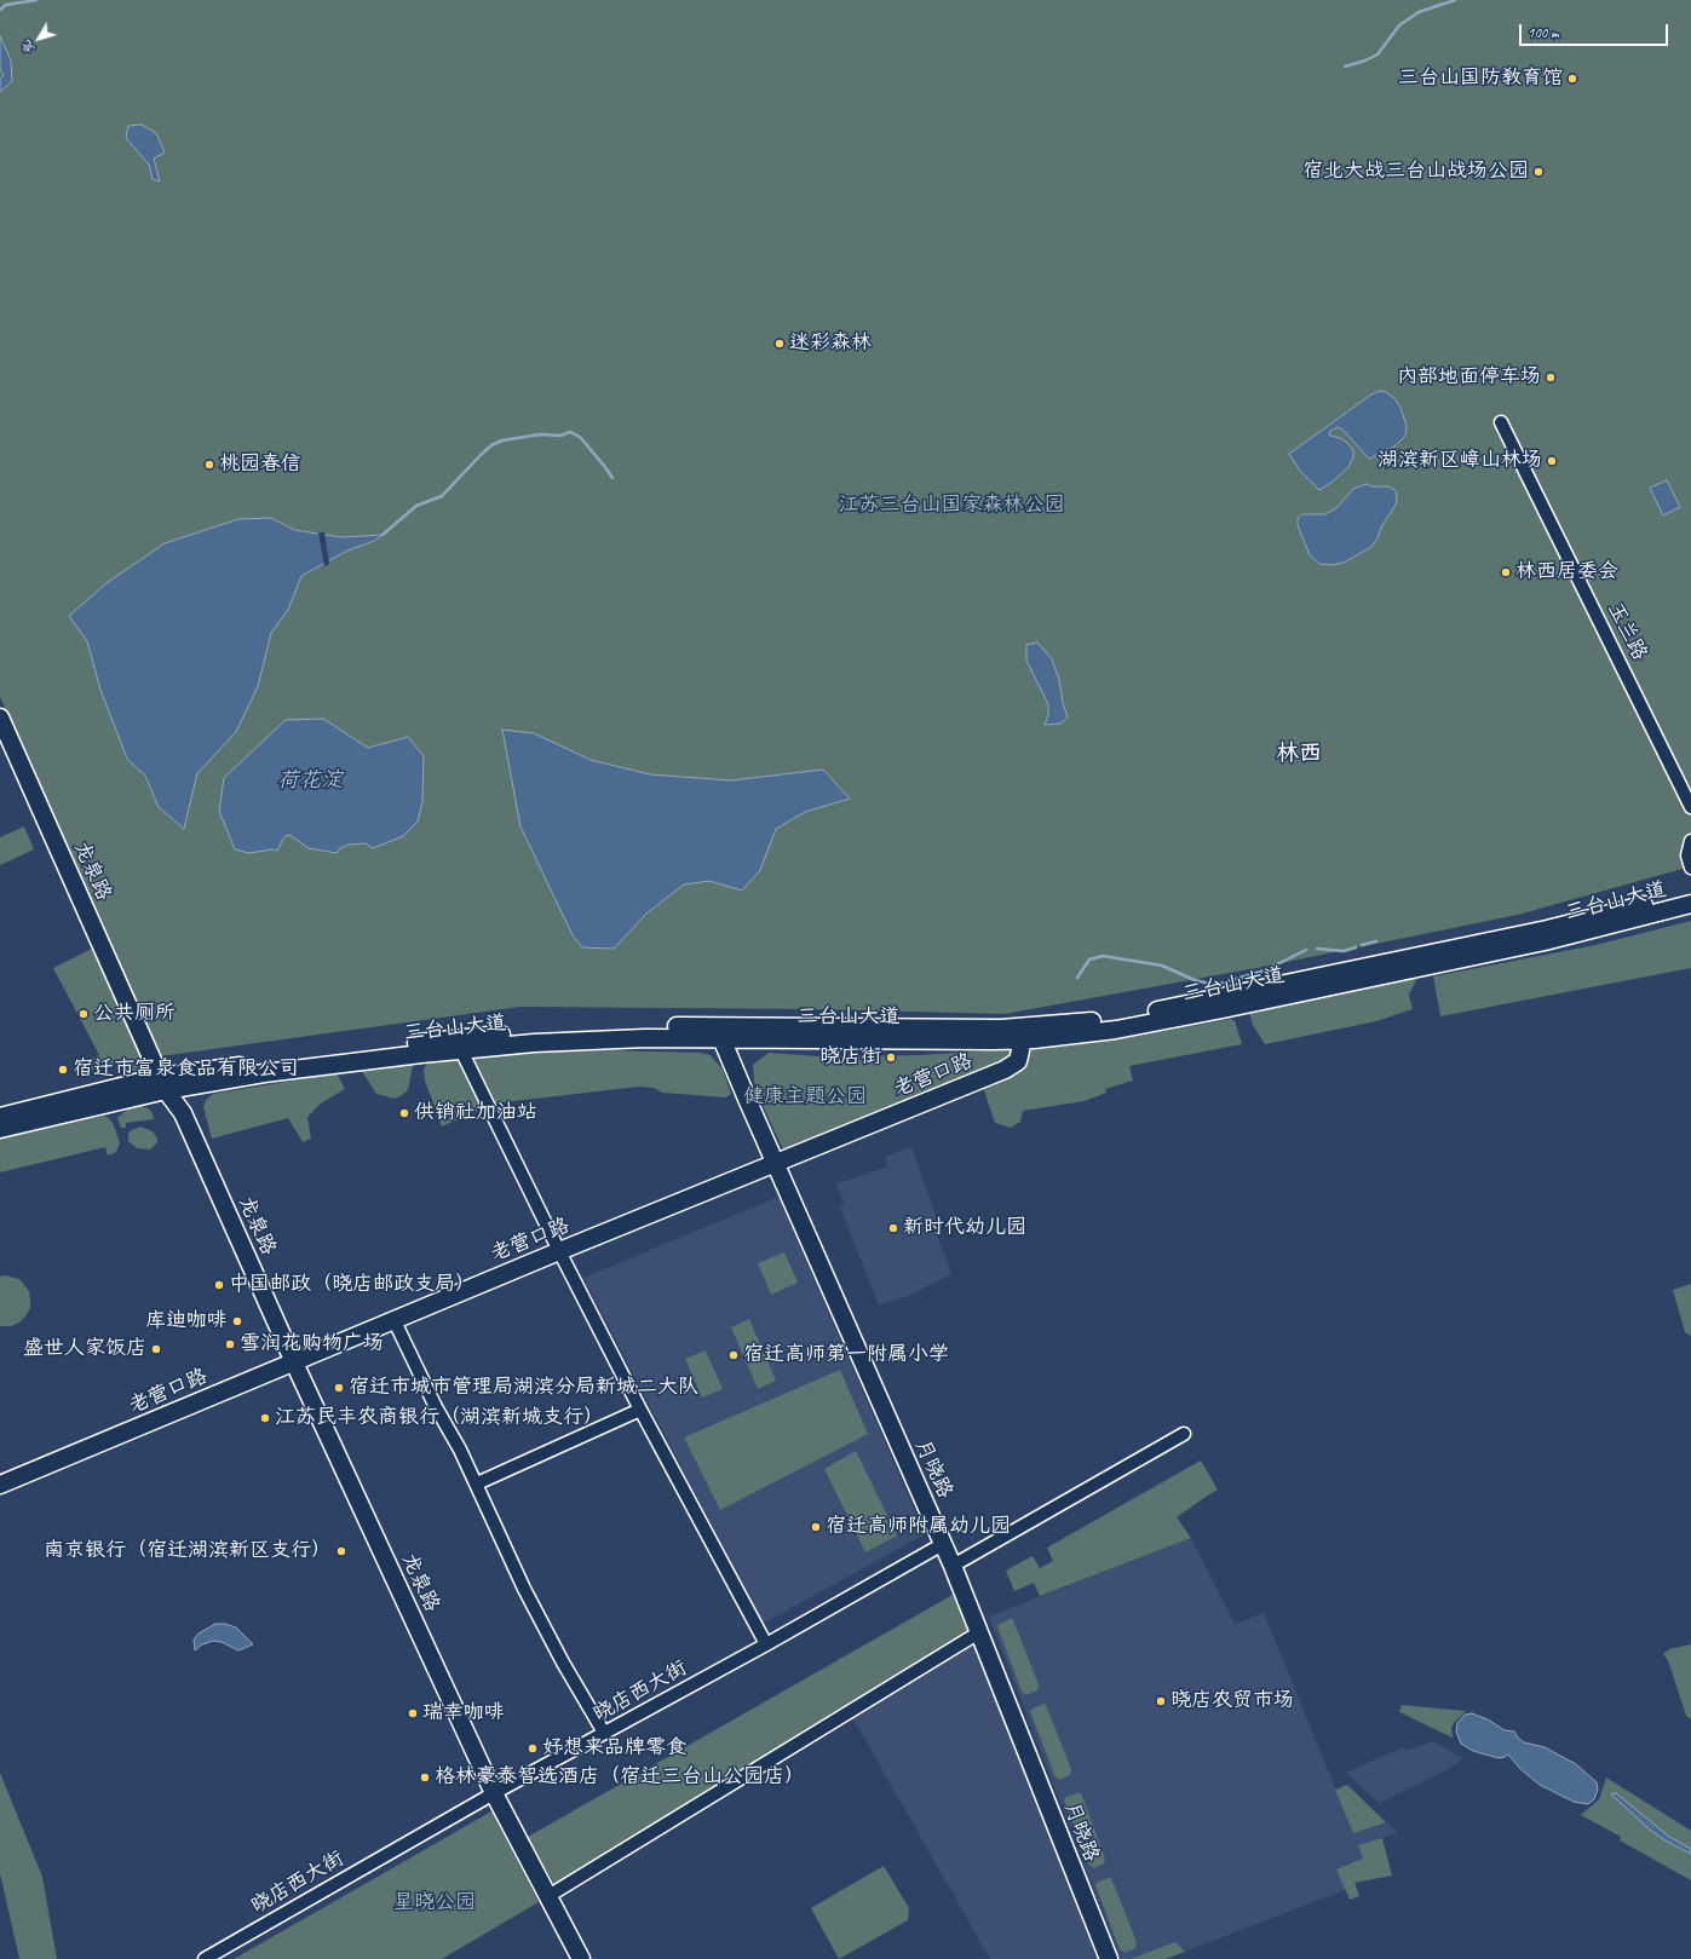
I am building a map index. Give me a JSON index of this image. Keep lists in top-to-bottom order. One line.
{"streets":{"street":["玉兰路","龙泉路","三台山大道","老营口路","月晓路","晓店西大街"]},"crossings":[["龙泉路","三台山大道"],["龙泉路","老营口路"],["龙泉路","晓店西大街"],["三台山大道","老营口路"],["三台山大道","月晓路"],["老营口路","月晓路"],["月晓路","晓店西大街"]],"districts":["林西"],"water":["荷花淀"],"parks":["江苏三台山国家森林公园","健康主题公园","星晓公园"],"places":["三台山国防教育馆","宿北大战三台山战场公园","迷彩森林","内部地面停车场","湖滨新区嶂山林场","桃园春信","林西居委会","公共厕所","晓店街","宿迁市富泉食品有限公司","供销社加油站","新时代幼儿园","中国邮政（晓店邮政支局）","库迪咖啡","雪润花购物广场","盛世人家饭店","宿迁高师第一附属小学","宿迁市城市管理局湖滨分局新城二大队","江苏民丰农商银行（湖滨新城支行）","宿迁高师附属幼儿园","南京银行（宿迁湖滨新区支行）","晓店农贸市场","瑞幸咖啡","好想来品牌零食","格林豪泰智选酒店（宿迁三台山公园店）"],"scale_bar":"100 m","north":"bottom left"}
